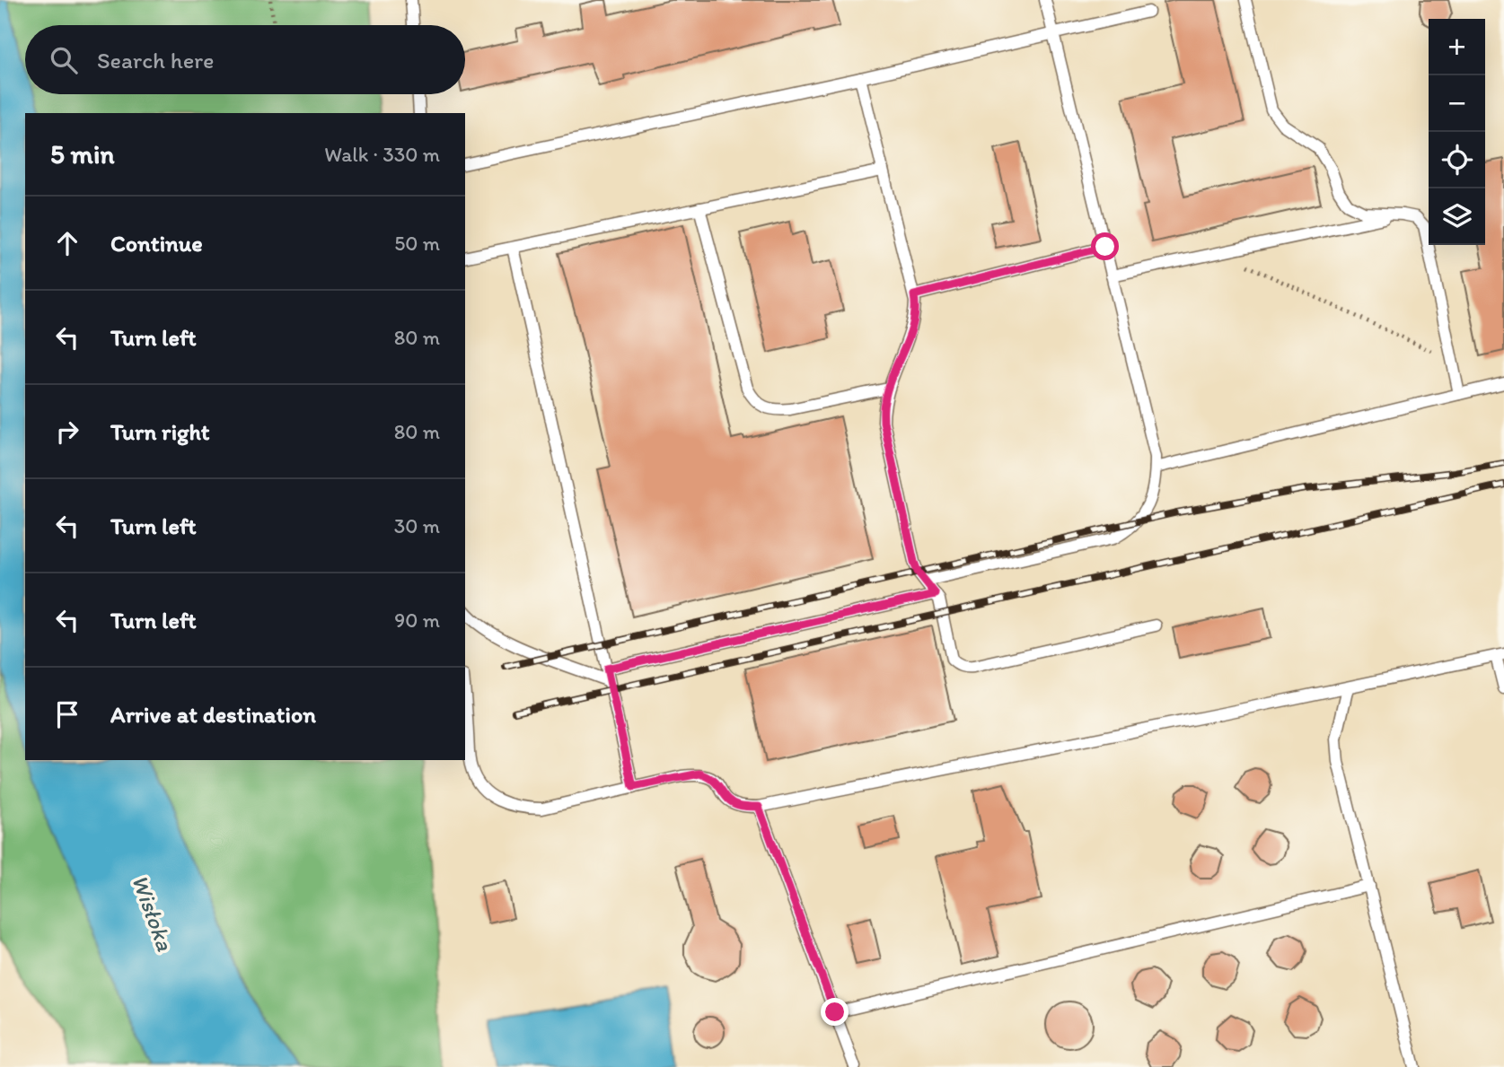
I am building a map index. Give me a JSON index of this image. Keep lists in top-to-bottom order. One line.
{"water":["Wisłoka"],"page":{"map_buttons":["+","−"],"search":"Search here","heading":["5 min","Walk · 330 m"],"list":[["Continue","50 m"],["Turn left","80 m"],["Turn right","80 m"],["Turn left","30 m"],["Turn left","90 m"],"Arrive at destination"]}}
